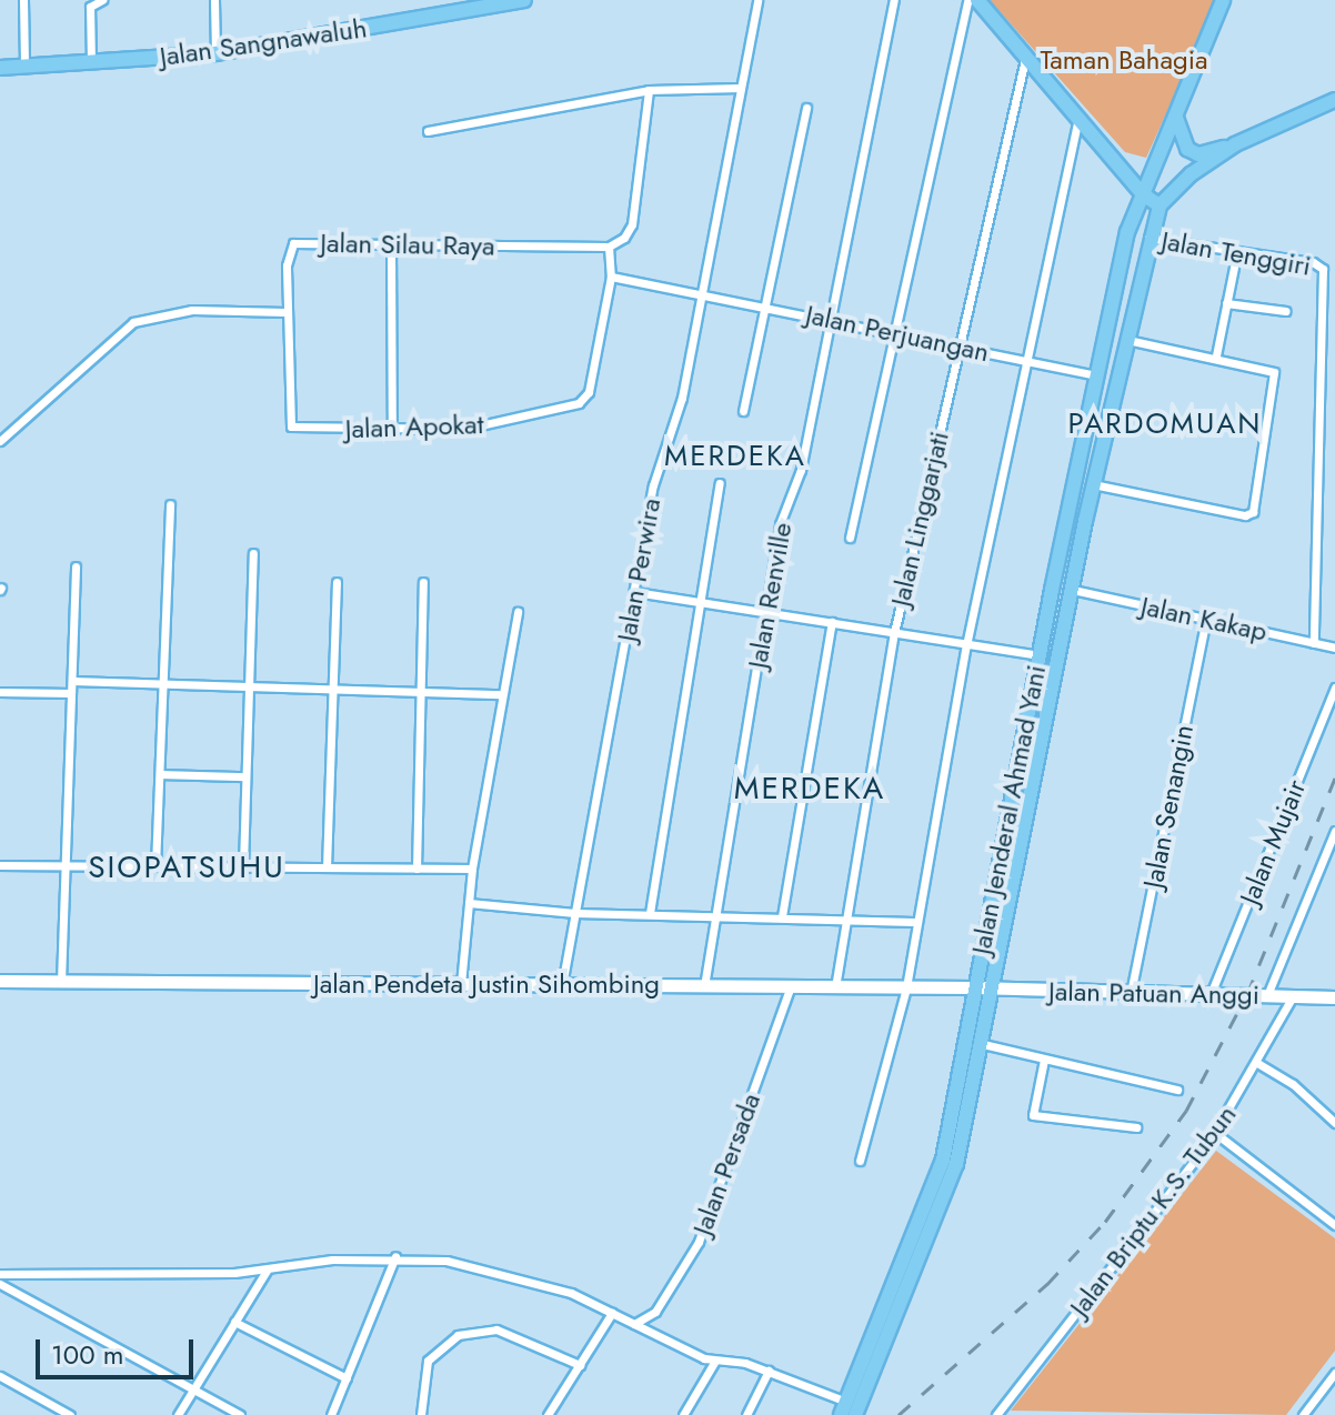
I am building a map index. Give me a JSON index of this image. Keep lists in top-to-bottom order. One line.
{"streets":{"main road":["Jalan Sangnawaluh","Jalan Jenderal Ahmad Yani"],"street":["Jalan Silau Raya","Jalan Tenggiri","Jalan Perjuangan","Jalan Apokat","Jalan Linggarjati","Jalan Perwira","Jalan Renville","Jalan Kakap","Jalan Senangin","Jalan Mujair","Jalan Pendeta Justin Sihombing","Jalan Patuan Anggi","Jalan Persada","Jalan Briptu K.S. Tubun"]},"crossings":[["Jalan Silau Raya","Jalan Apokat"],["Jalan Tenggiri","Jalan Kakap"],["Jalan Tenggiri","Jalan Jenderal Ahmad Yani"],["Jalan Perjuangan","Jalan Apokat"],["Jalan Perjuangan","Jalan Linggarjati"],["Jalan Perjuangan","Jalan Perwira"],["Jalan Perjuangan","Jalan Renville"],["Jalan Perjuangan","Jalan Jenderal Ahmad Yani"],["Jalan Linggarjati","Jalan Pendeta Justin Sihombing"],["Jalan Perwira","Jalan Pendeta Justin Sihombing"],["Jalan Renville","Jalan Pendeta Justin Sihombing"],["Jalan Kakap","Jalan Senangin"],["Jalan Kakap","Jalan Jenderal Ahmad Yani"],["Jalan Senangin","Jalan Patuan Anggi"],["Jalan Jenderal Ahmad Yani","Jalan Pendeta Justin Sihombing"],["Jalan Jenderal Ahmad Yani","Jalan Patuan Anggi"],["Jalan Mujair","Jalan Patuan Anggi"],["Jalan Pendeta Justin Sihombing","Jalan Patuan Anggi"],["Jalan Pendeta Justin Sihombing","Jalan Persada"],["Jalan Patuan Anggi","Jalan Briptu K.S. Tubun"]],"districts":["PARDOMUAN","MERDEKA","MERDEKA","SIOPATSUHU"],"parks":["Taman Bahagia"],"scale_bar":"100 m"}
